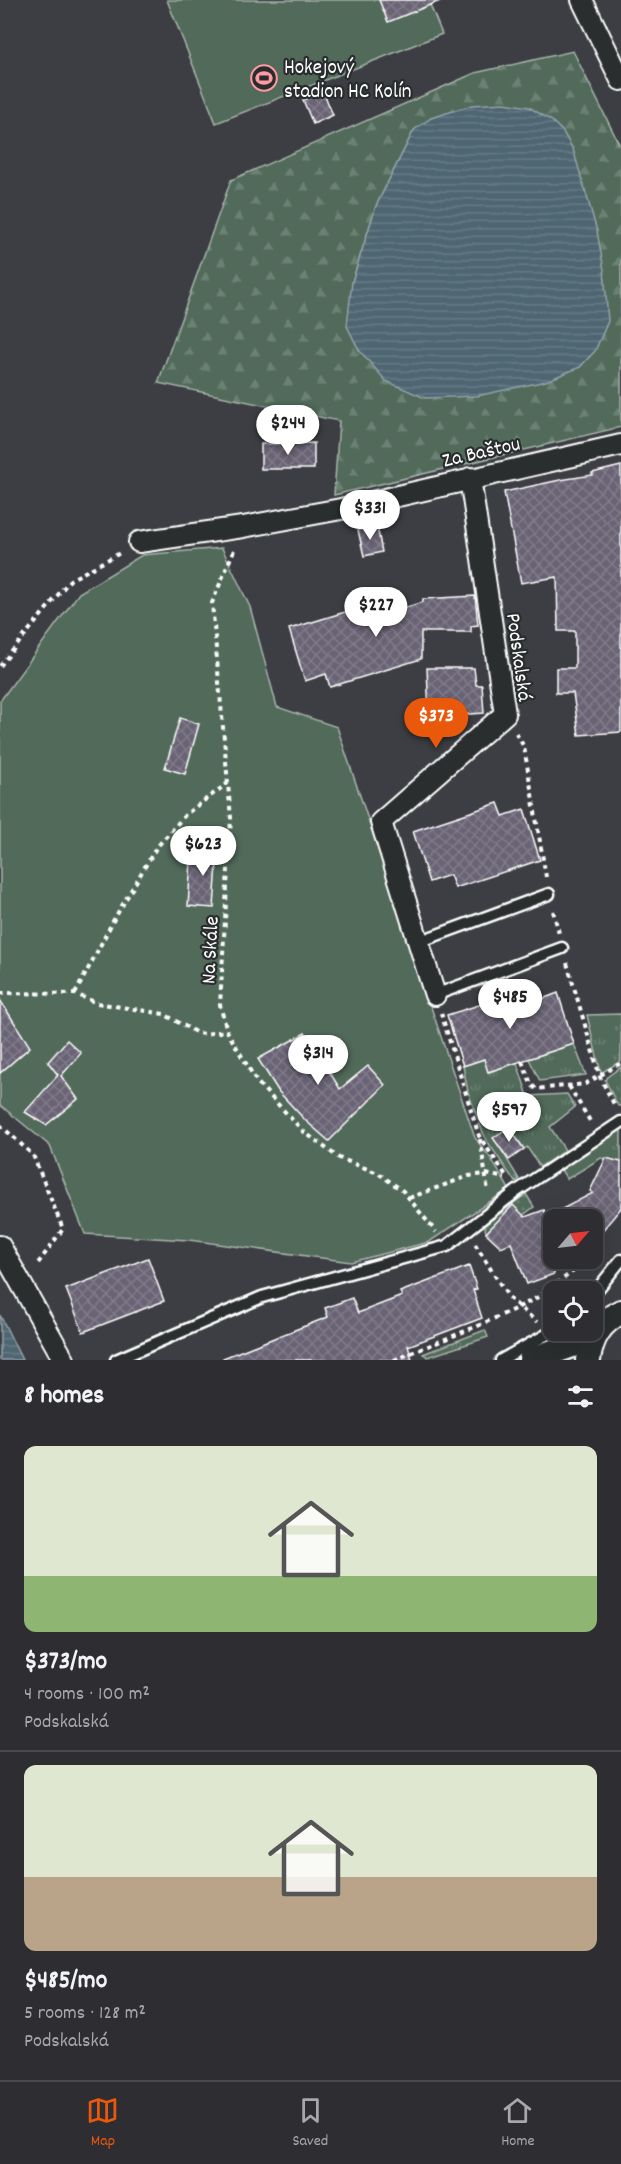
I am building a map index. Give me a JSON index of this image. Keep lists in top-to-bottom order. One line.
{"streets":{"street":["Za Baštou","Podskalská"],"path":["Na Skále"]},"crossings":[["Za Baštou","Podskalská"],["Za Baštou","Na Skále"]],"places":{"sports":["Hokejový stadion HC Kolín"]},"north":"top right","page":{"price":["$244","$331","$227","$373","$623","$485","$314","$597"],"heading":"8 homes","list":[{"name":"$373/mo","note":"4 rooms · 100 m² · Podskalská"},{"name":"$485/mo","note":"5 rooms · 128 m² · Podskalská"}],"tabs":["Map","Saved","Home"]}}
